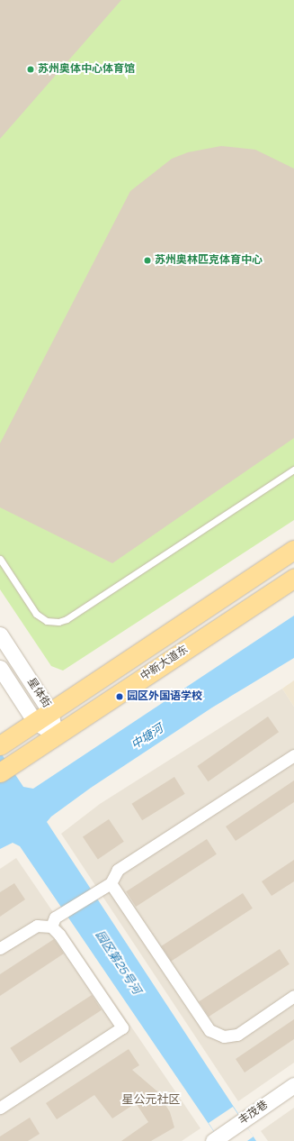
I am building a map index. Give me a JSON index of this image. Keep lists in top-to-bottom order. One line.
{"streets":{"main road":["中新大道东"],"street":["星体街","丰茂巷"]},"crossings":[["中新大道东","星体街"]],"districts":["星公元社区"],"water":["中塘河","园区第25号河"],"places":["苏州奥体中心体育馆","苏州奥林匹克体育中心","园区外国语学校"]}
